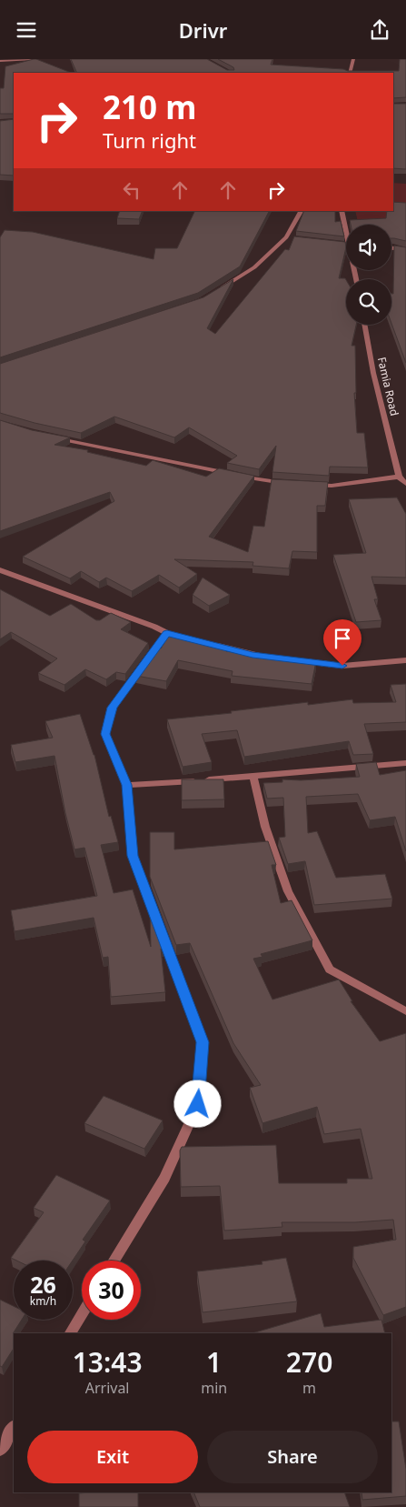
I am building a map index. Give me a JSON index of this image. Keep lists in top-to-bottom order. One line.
{"streets":{"street":["Famia Road"]},"page":{"header":"Drivr","turn":["210 m","Turn right"],"speed":"26 km/h","limit":"30","eta":["13:43","Arrival","1","min","270","m"],"buttons":["Exit","Share"]}}
